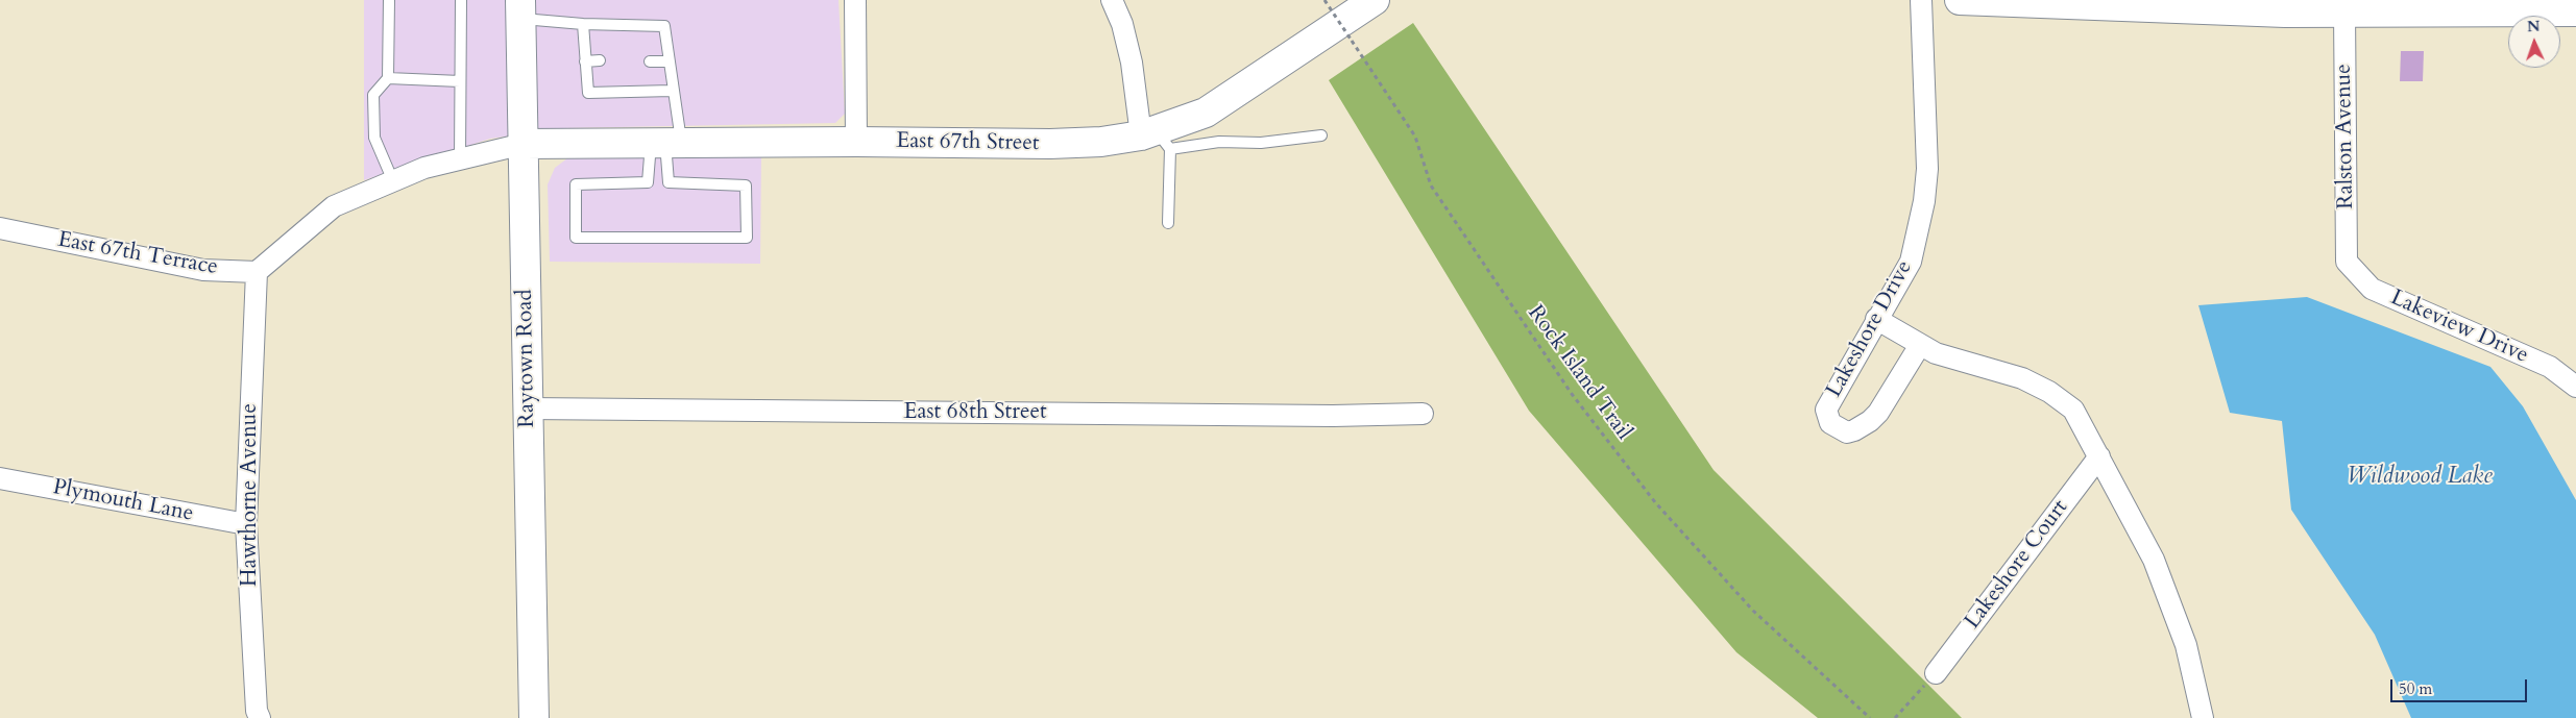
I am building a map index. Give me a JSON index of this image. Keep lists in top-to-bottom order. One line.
{"streets":{"street":["Ralston Avenue","East 67th Street","East 67th Terrace","Lakeview Drive","Lakeshore Drive","Raytown Road","East 68th Street","Hawthorne Avenue","Plymouth Lane","Lakeshore Court"],"path":["Rock Island Trail"]},"crossings":[["Ralston Avenue","Lakeview Drive"],["East 67th Street","Raytown Road"],["East 67th Terrace","Hawthorne Avenue"],["Raytown Road","East 68th Street"],["Hawthorne Avenue","Plymouth Lane"]],"water":["Wildwood Lake"],"scale_bar":"50 m","north":"top"}
